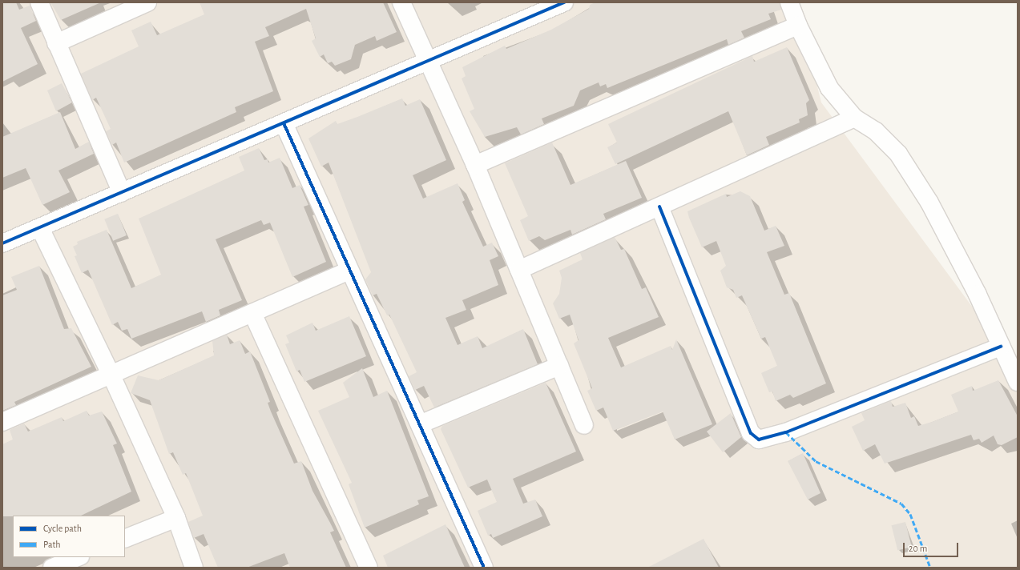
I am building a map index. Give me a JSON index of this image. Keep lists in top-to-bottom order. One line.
{"legend":["Cycle path","Path"],"scale_bar":"20 m"}
